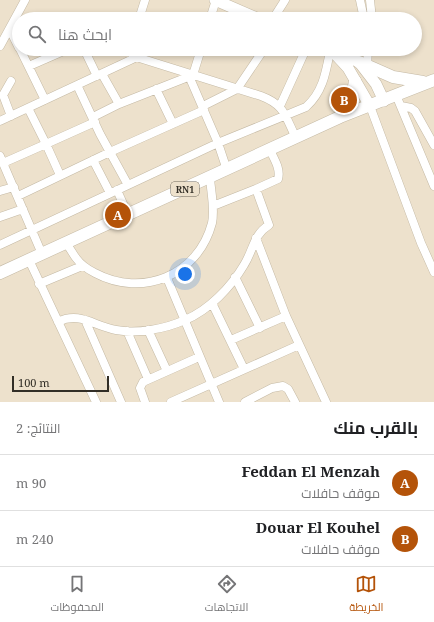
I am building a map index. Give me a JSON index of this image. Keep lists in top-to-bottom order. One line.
{"streets":{"main road":["RN1"]},"scale_bar":"100 m","page":{"search":"ابحث هنا","pins":["B","A"],"scale":"100 m","heading":["بالقرب منك","النتائج: 2"],"list":[{"mark":"A","name":"Feddan El Menzah","note":"موقف حافلات","value":"90 m"},{"mark":"B","name":"Douar El Kouhel","note":"موقف حافلات","value":"240 m"}],"nav":["الخريطة","الاتجاهات","المحفوظات"]}}
